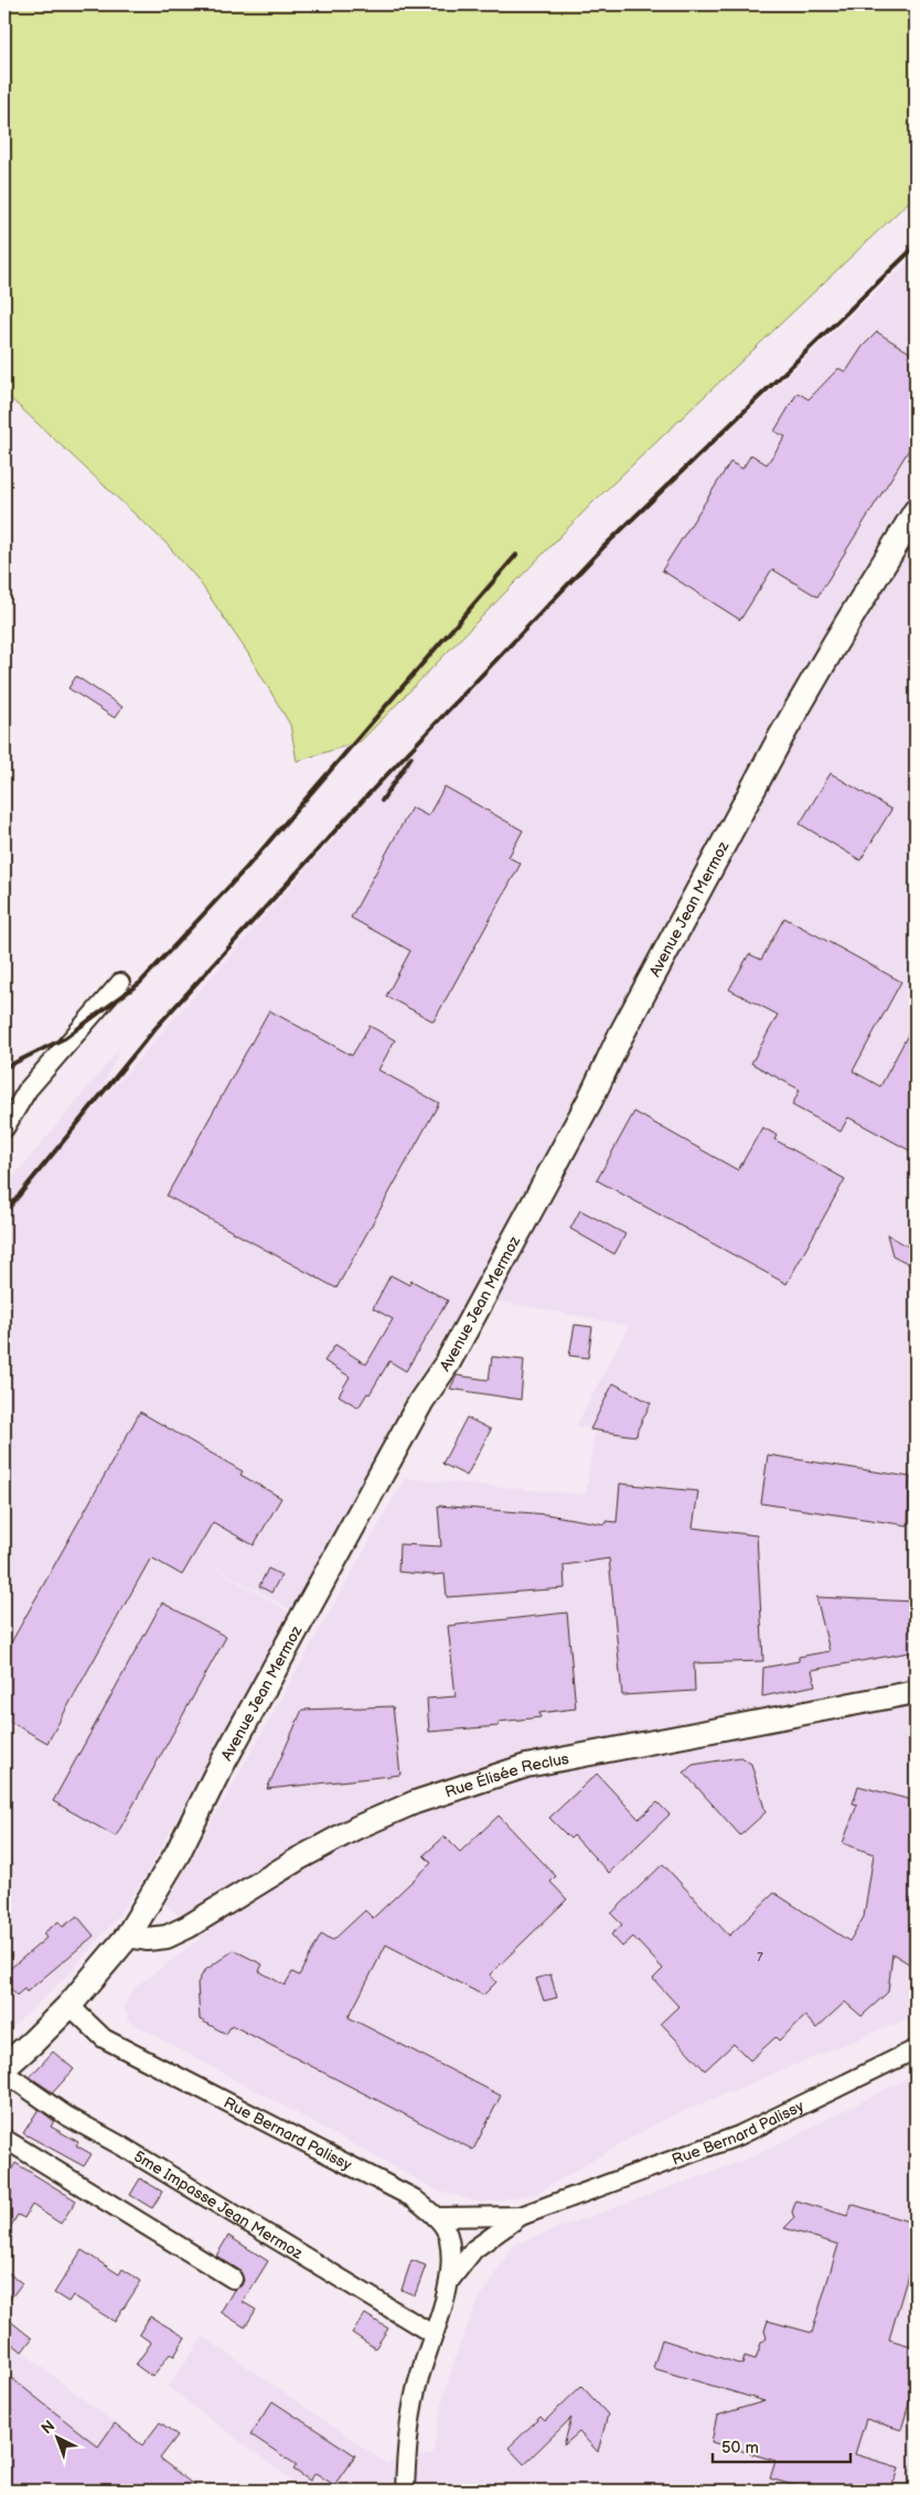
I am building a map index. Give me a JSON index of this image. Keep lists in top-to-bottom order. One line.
{"streets":{"main road":["Avenue Jean Mermoz"],"street":["Rue Élisée Reclus","Rue Bernard Palissy","5me Impasse Jean Mermoz"]},"crossings":[["Avenue Jean Mermoz","Rue Élisée Reclus"],["Avenue Jean Mermoz","Rue Bernard Palissy"]],"house_numbers":["7"],"scale_bar":"50 m","north":"top left"}
